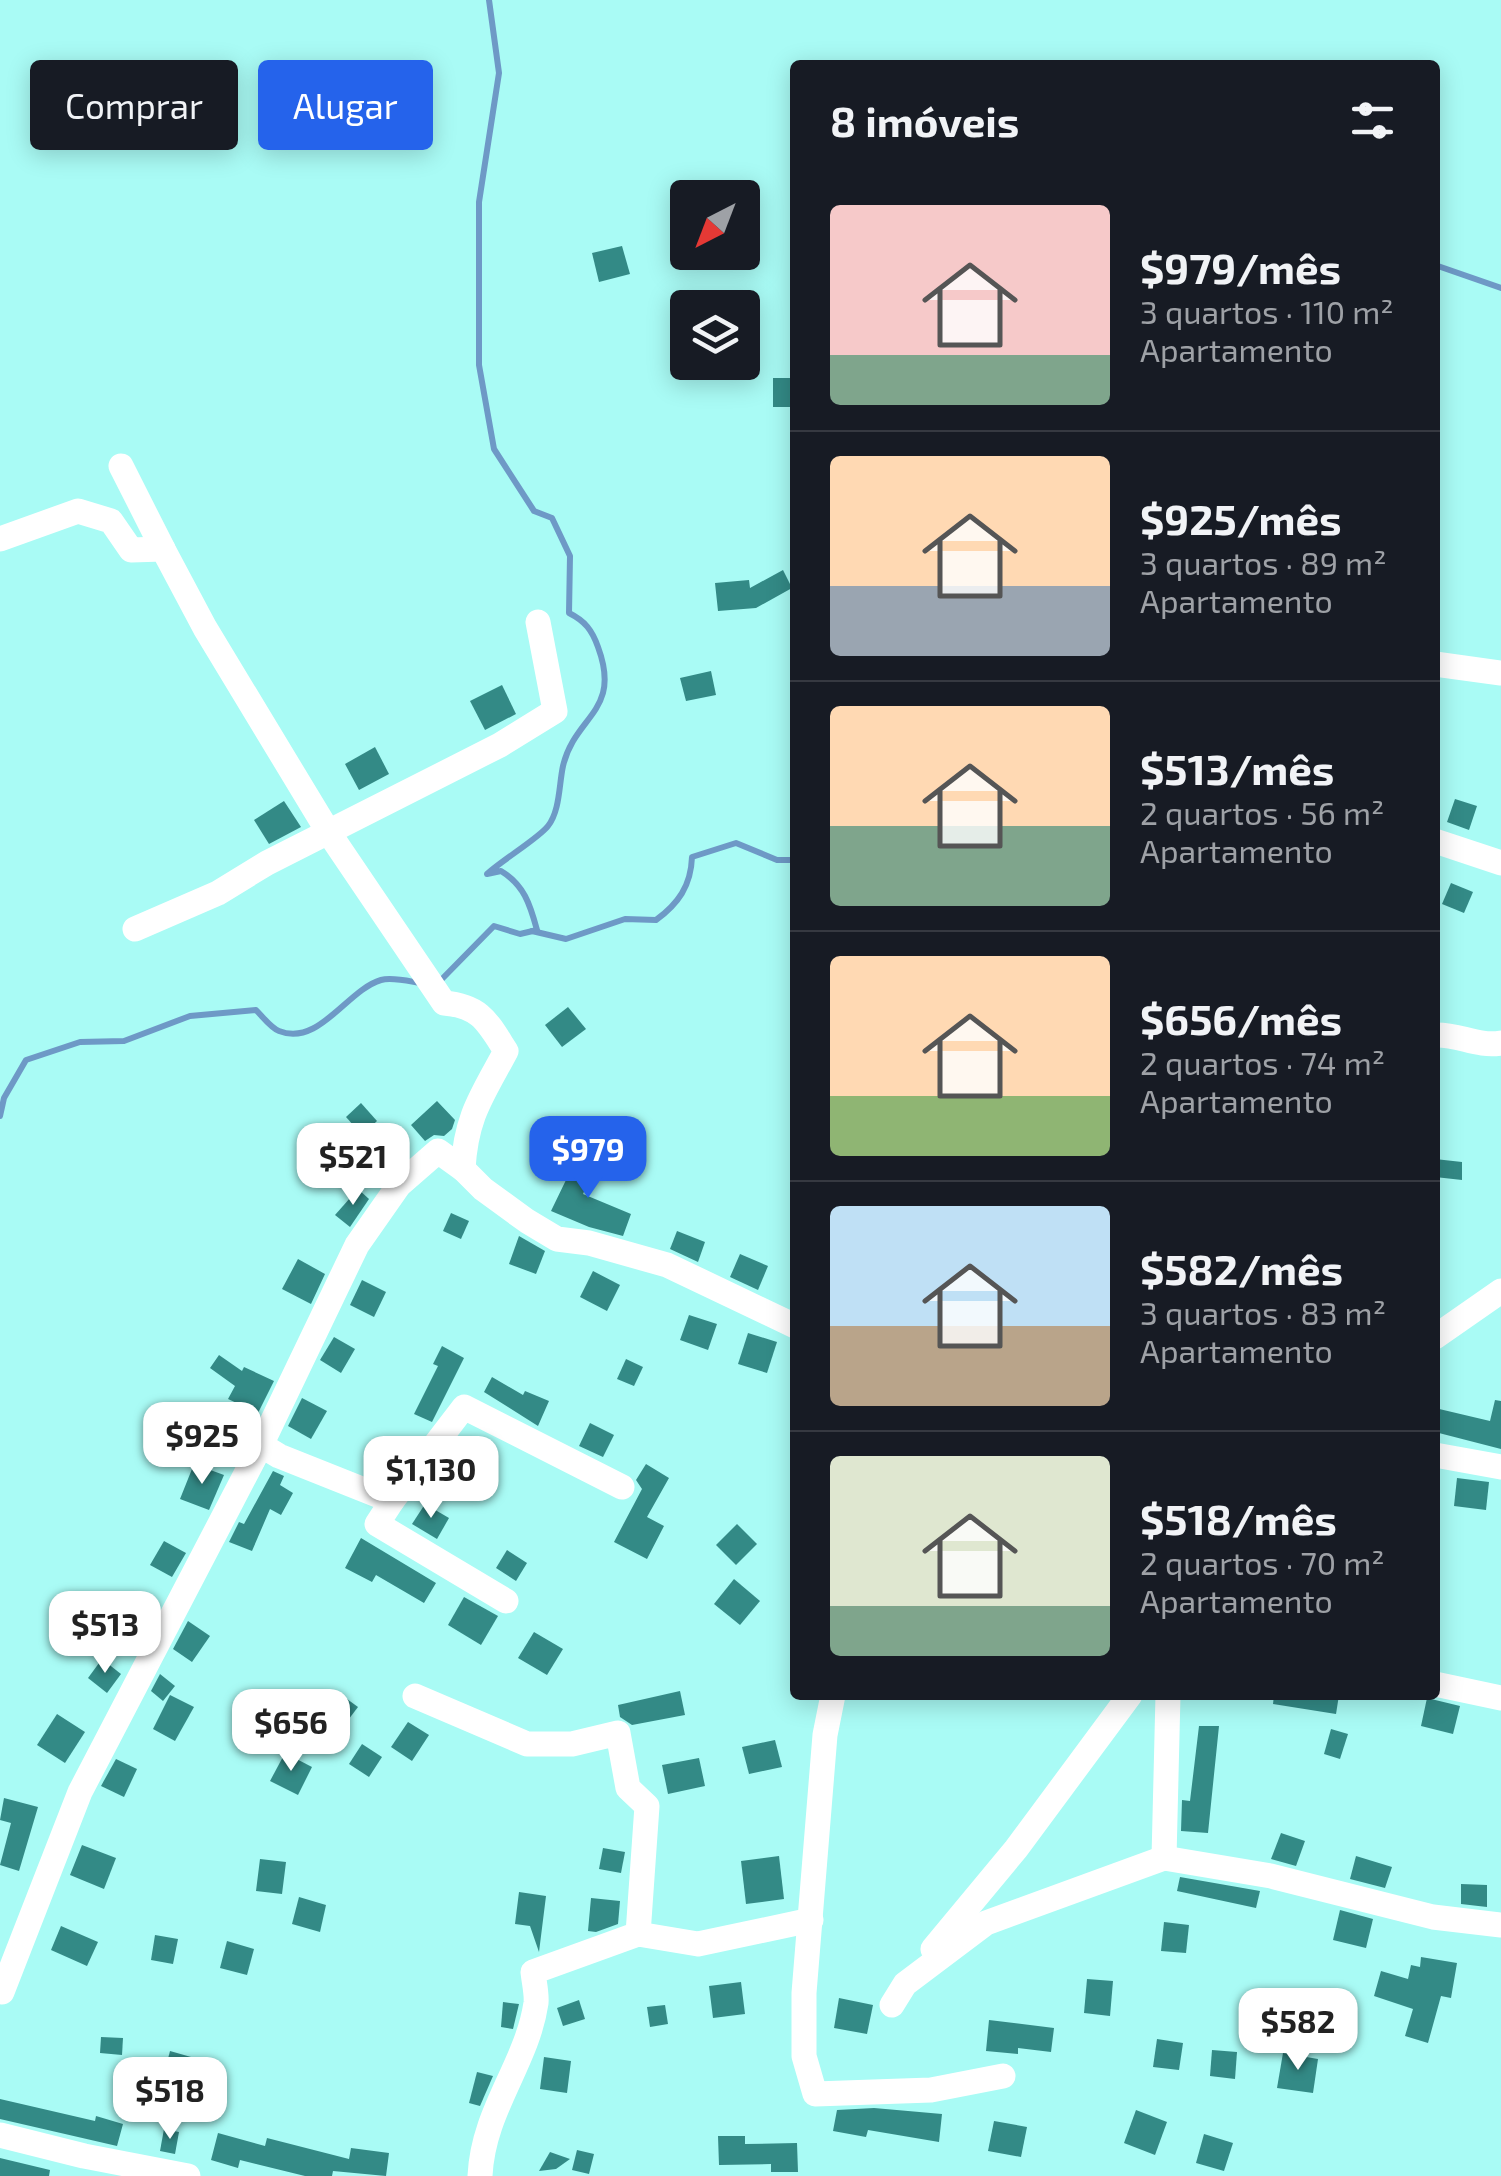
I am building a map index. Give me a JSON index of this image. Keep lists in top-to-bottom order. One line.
{"north":"bottom left","page":{"chip":["Comprar","Alugar"],"heading":"8 imóveis","list":[{"name":"$979/mês","note":"3 quartos · 110 m² · Apartamento"},{"name":"$925/mês","note":"3 quartos · 89 m² · Apartamento"},{"name":"$513/mês","note":"2 quartos · 56 m² · Apartamento"},{"name":"$656/mês","note":"2 quartos · 74 m² · Apartamento"},{"name":"$582/mês","note":"3 quartos · 83 m² · Apartamento"},{"name":"$518/mês","note":"2 quartos · 70 m² · Apartamento"}],"price":["$979","$521","$925","$1,130","$513","$656","$582","$518"]}}
